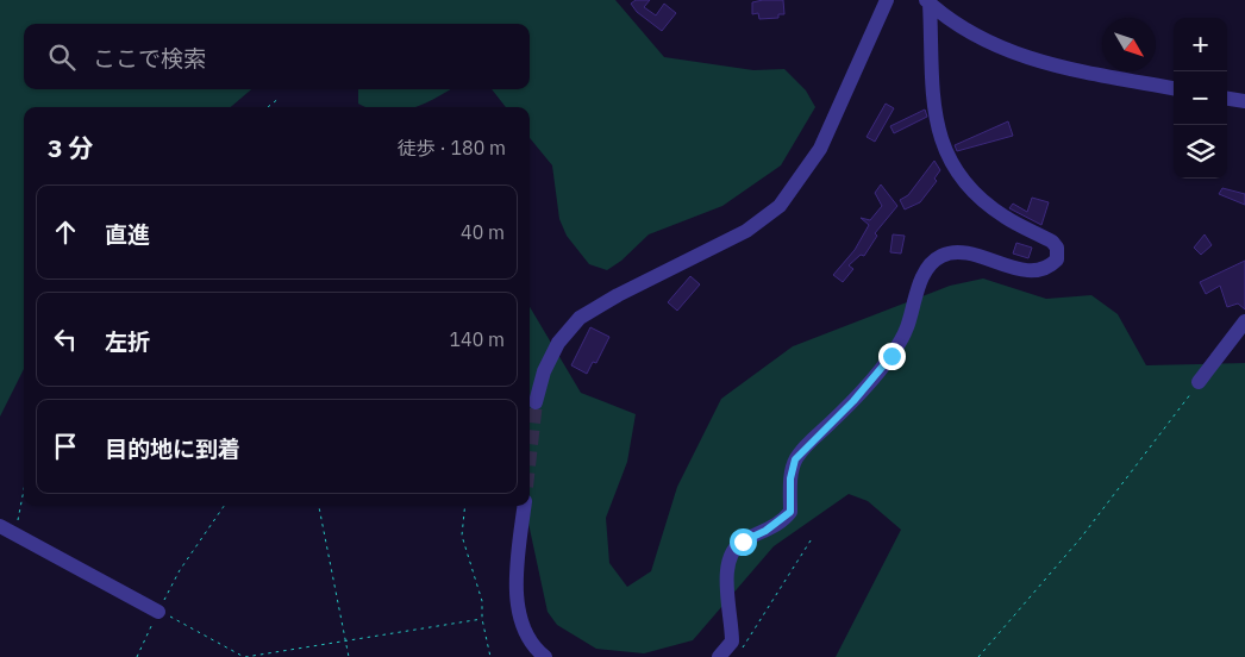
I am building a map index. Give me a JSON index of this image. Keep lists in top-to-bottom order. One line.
{"north":"bottom right","page":{"map_buttons":["+","−"],"search":"ここで検索","heading":["3 分","徒歩 · 180 m"],"list":[["直進","40 m"],["左折","140 m"],"目的地に到着"]}}
